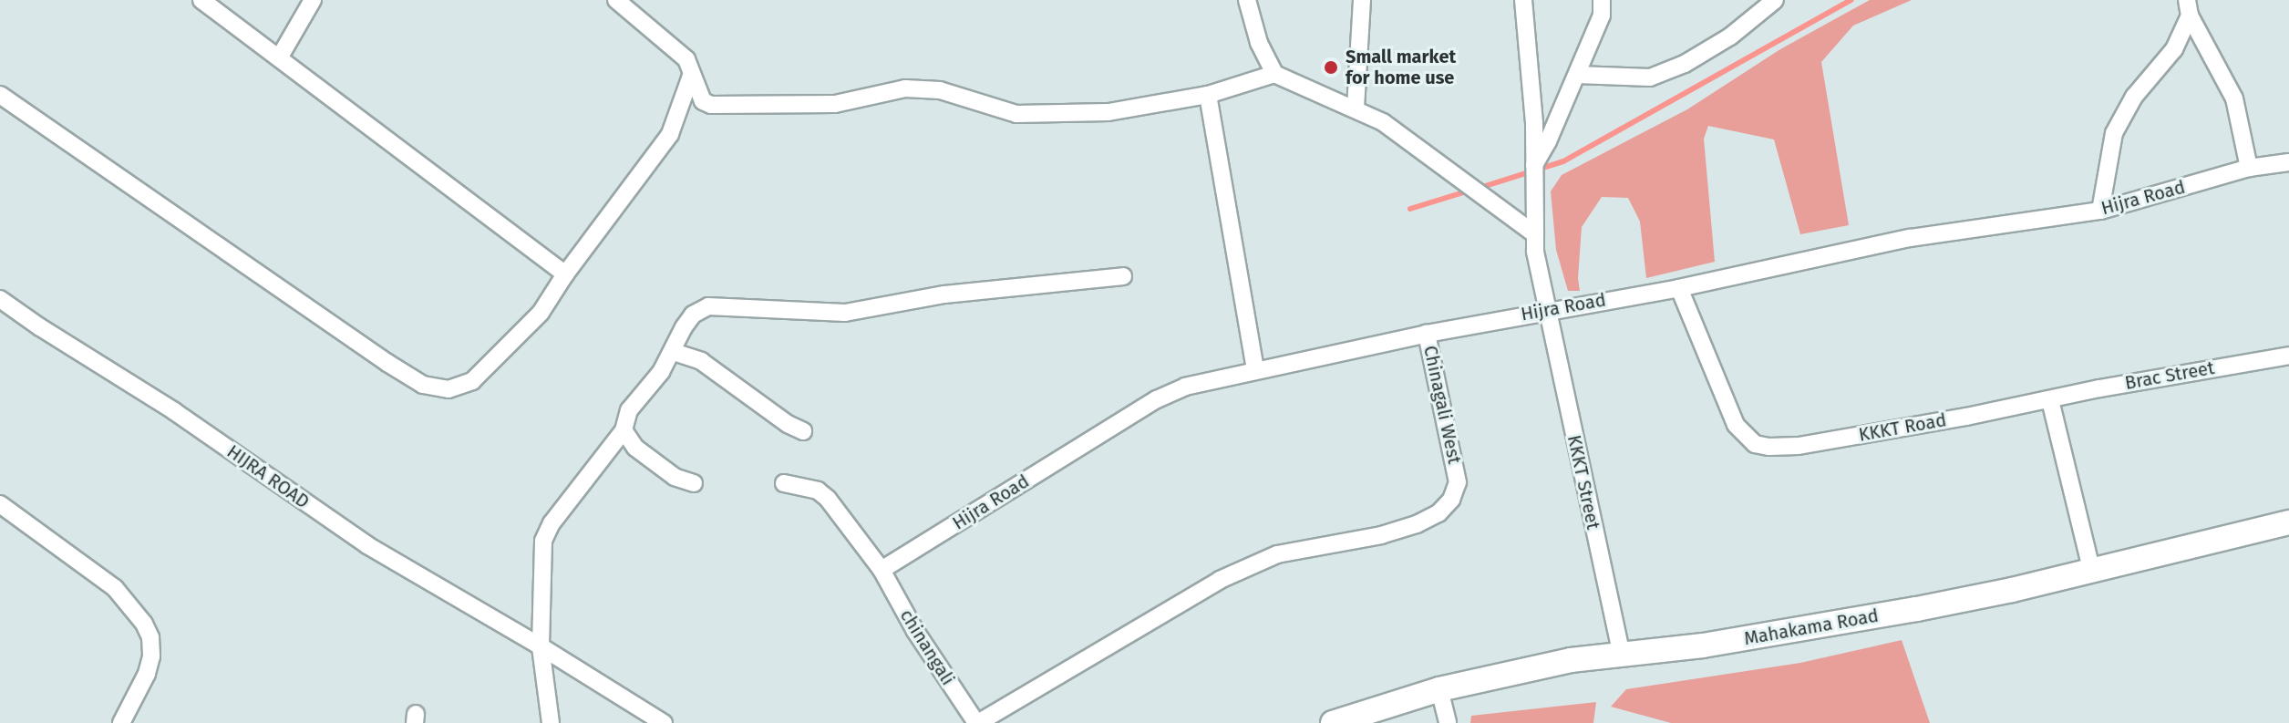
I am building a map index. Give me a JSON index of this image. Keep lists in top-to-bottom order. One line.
{"streets":{"street":["Hijra Road","Brac Street","Chinagali West","KKKT Road","HIJRA ROAD","KKKT Street","Mahakama Road","chinangali"]},"crossings":[["Hijra Road","Chinagali West"],["Hijra Road","KKKT Road"],["Hijra Road","KKKT Street"],["Hijra Road","chinangali"],["Brac Street","KKKT Road"],["Chinagali West","chinangali"],["KKKT Street","Mahakama Road"]],"places":["Small market for home use"]}
